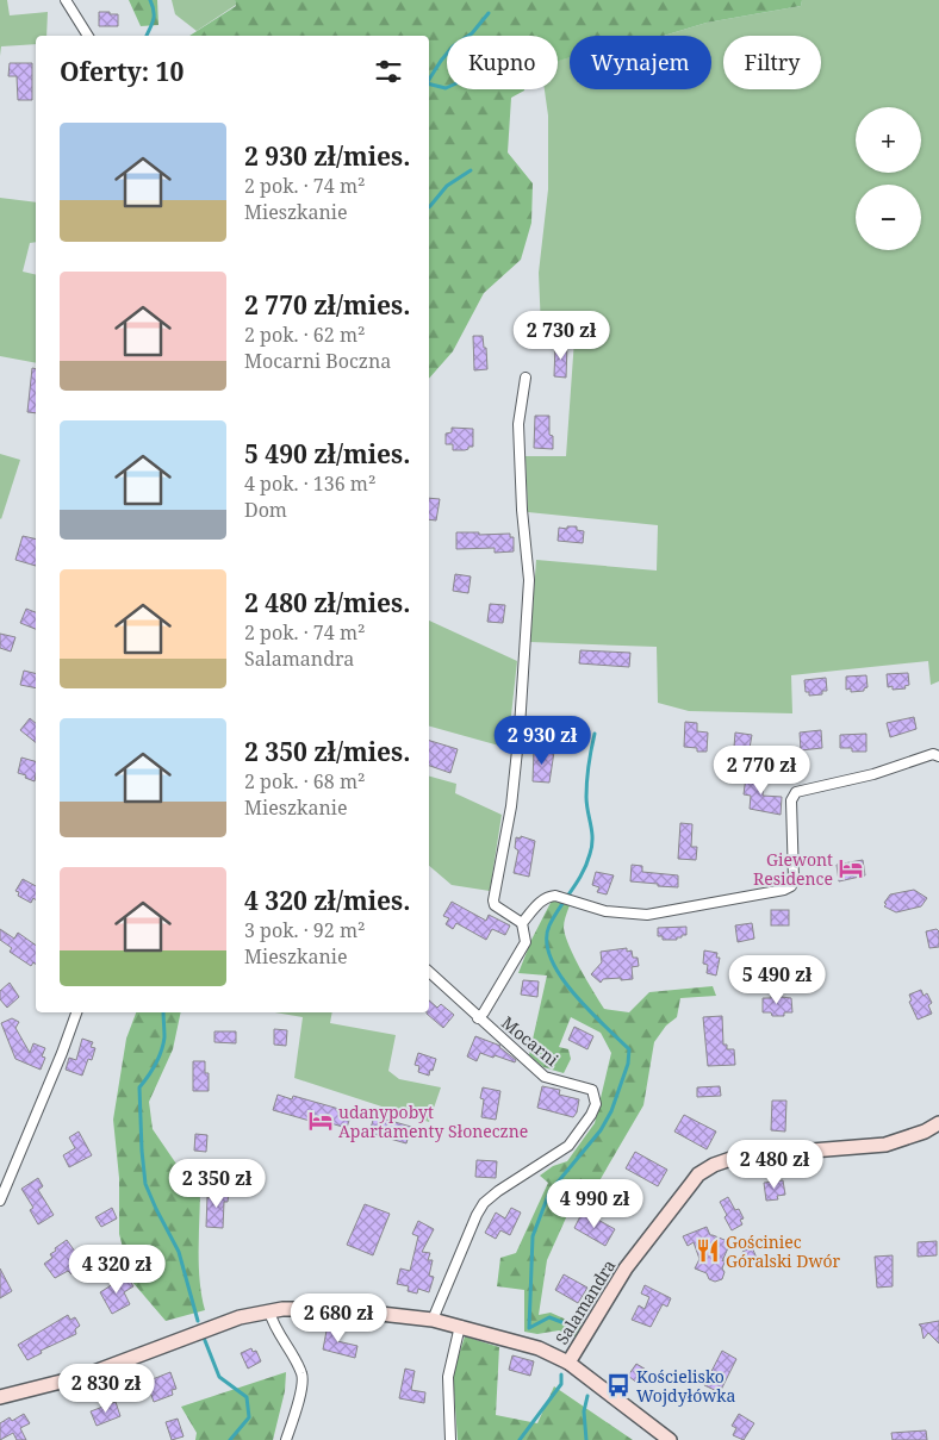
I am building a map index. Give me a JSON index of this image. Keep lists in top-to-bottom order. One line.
{"streets":{"street":["Mocarni","Salamandra"]},"places":{"hotel":["Giewont Residence","udanypobyt Apartamenty Słoneczne"],"restaurant":["Gościniec Góralski Dwór"],"bus stop":["Kościelisko Wojdyłówka"]},"page":{"chip":["Kupno","Wynajem","Filtry"],"heading":"Oferty: 10","map_buttons":["+","−"],"list":[{"name":"2 930 zł/mies.","note":"2 pok. · 74 m² · Mieszkanie"},{"name":"2 770 zł/mies.","note":"2 pok. · 62 m² · Mocarni Boczna"},{"name":"5 490 zł/mies.","note":"4 pok. · 136 m² · Dom"},{"name":"2 480 zł/mies.","note":"2 pok. · 74 m² · Salamandra"},{"name":"2 350 zł/mies.","note":"2 pok. · 68 m² · Mieszkanie"},{"name":"4 320 zł/mies.","note":"3 pok. · 92 m² · Mieszkanie"}],"price":["2 730 zł","2 930 zł","2 770 zł","5 490 zł","2 480 zł","2 350 zł","4 990 zł","4 320 zł","2 680 zł","2 830 zł"]}}
